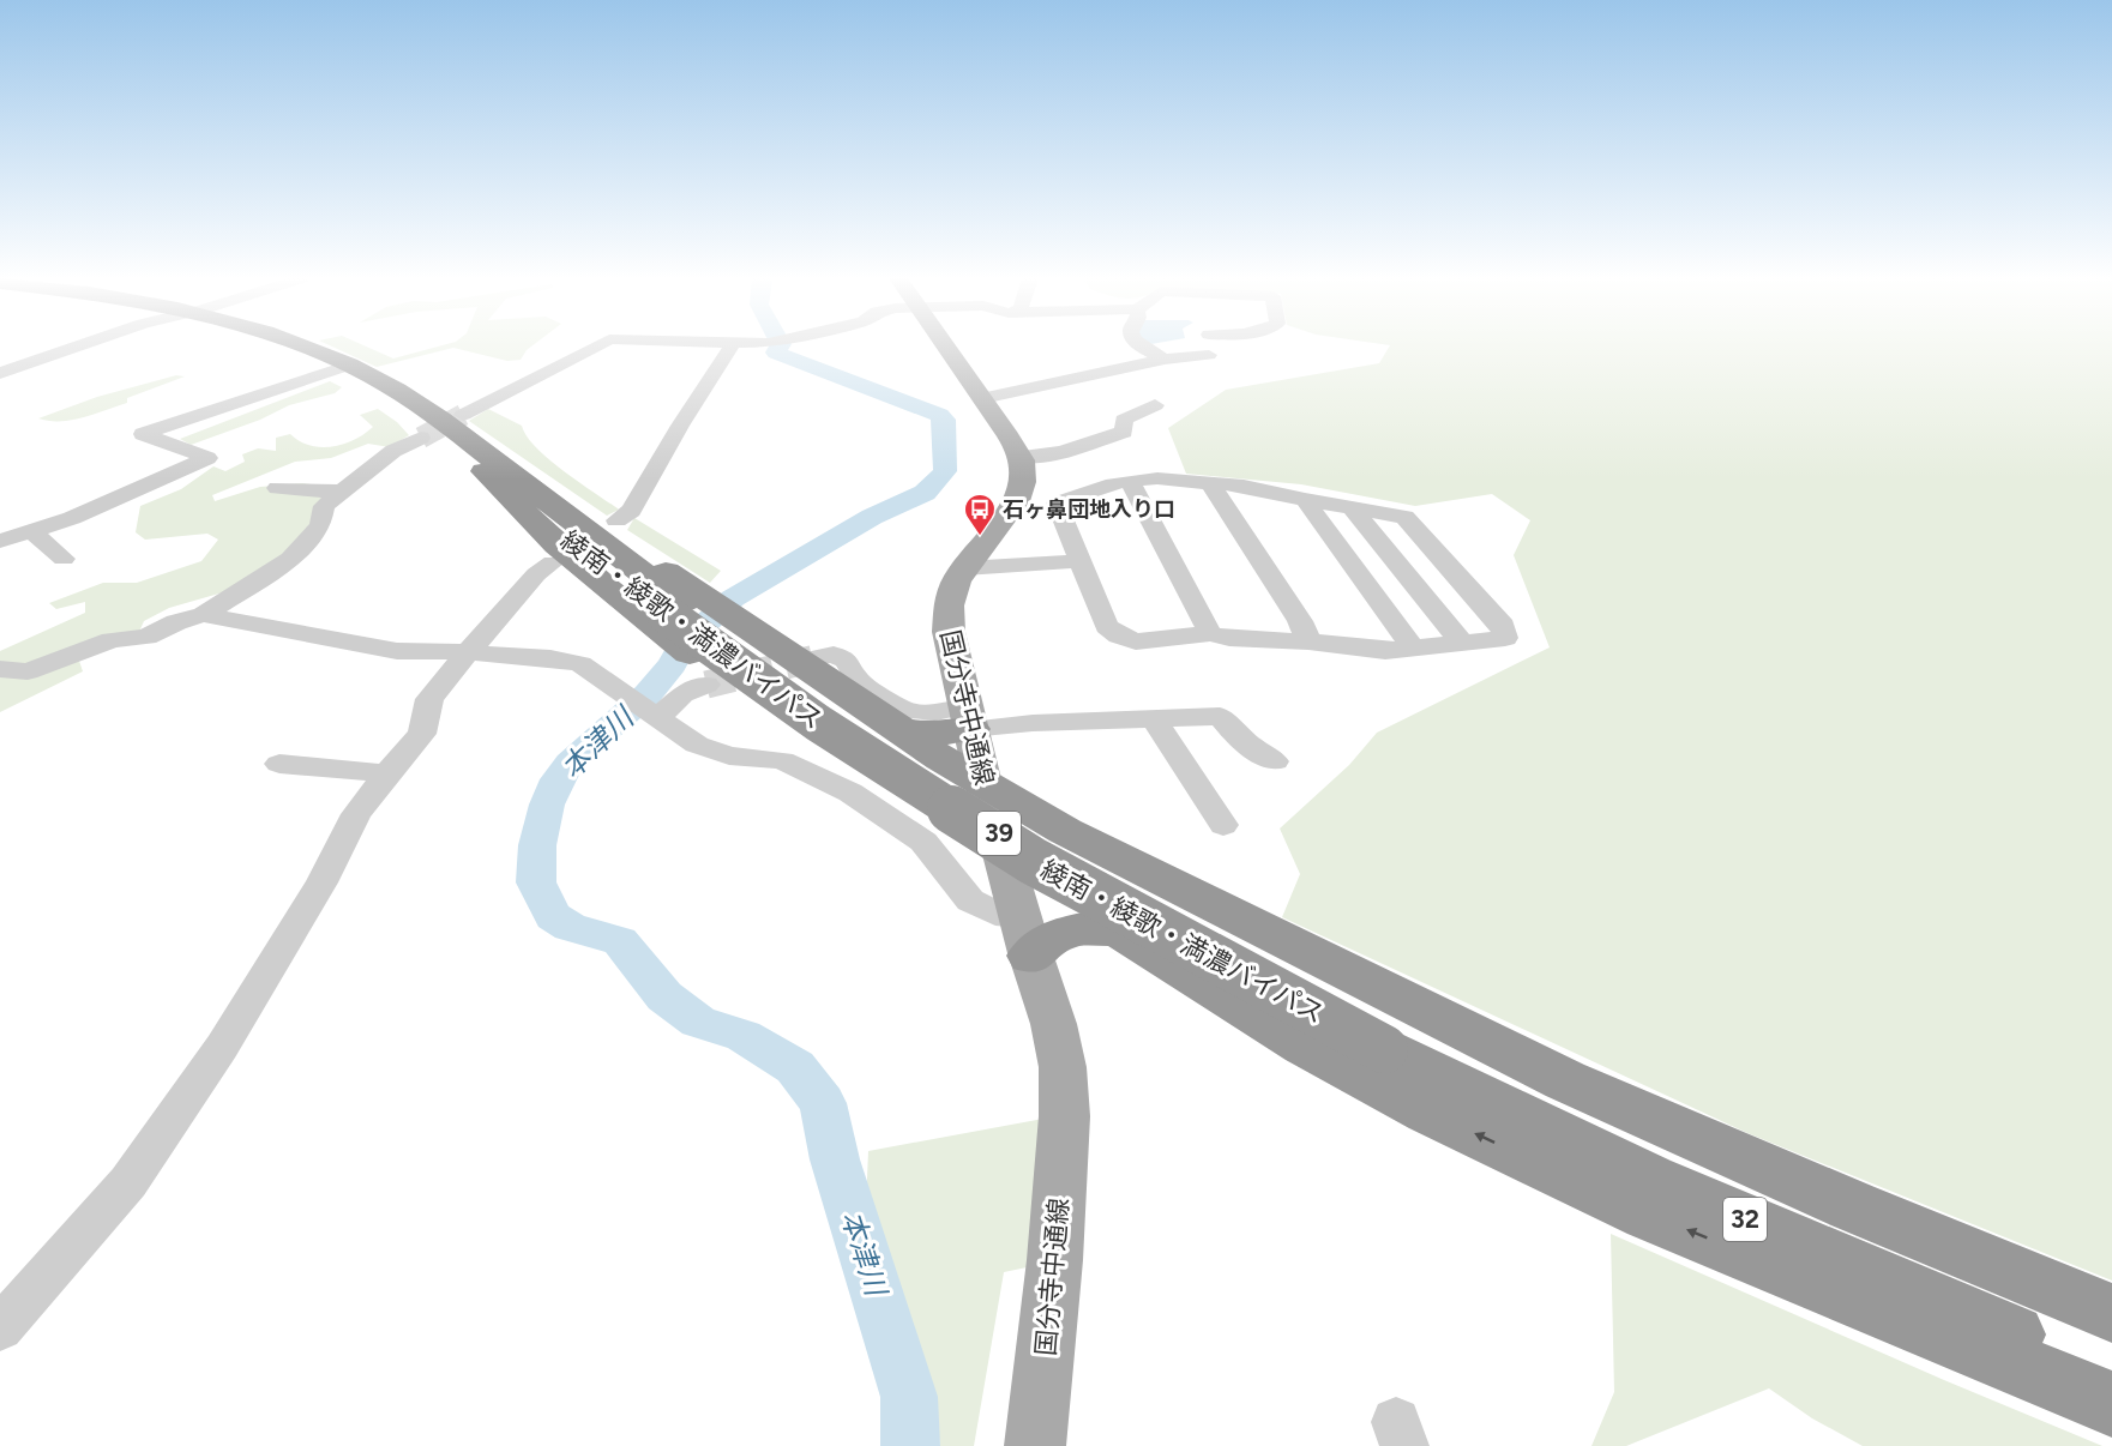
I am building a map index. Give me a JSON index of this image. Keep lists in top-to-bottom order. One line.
{"streets":{"highway":["綾南・綾歌・満濃バイパス","32"],"main road":["国分寺中通線","39"]},"water":["本津川"],"places":{"bus stop":["石ヶ鼻団地入り口"]}}
